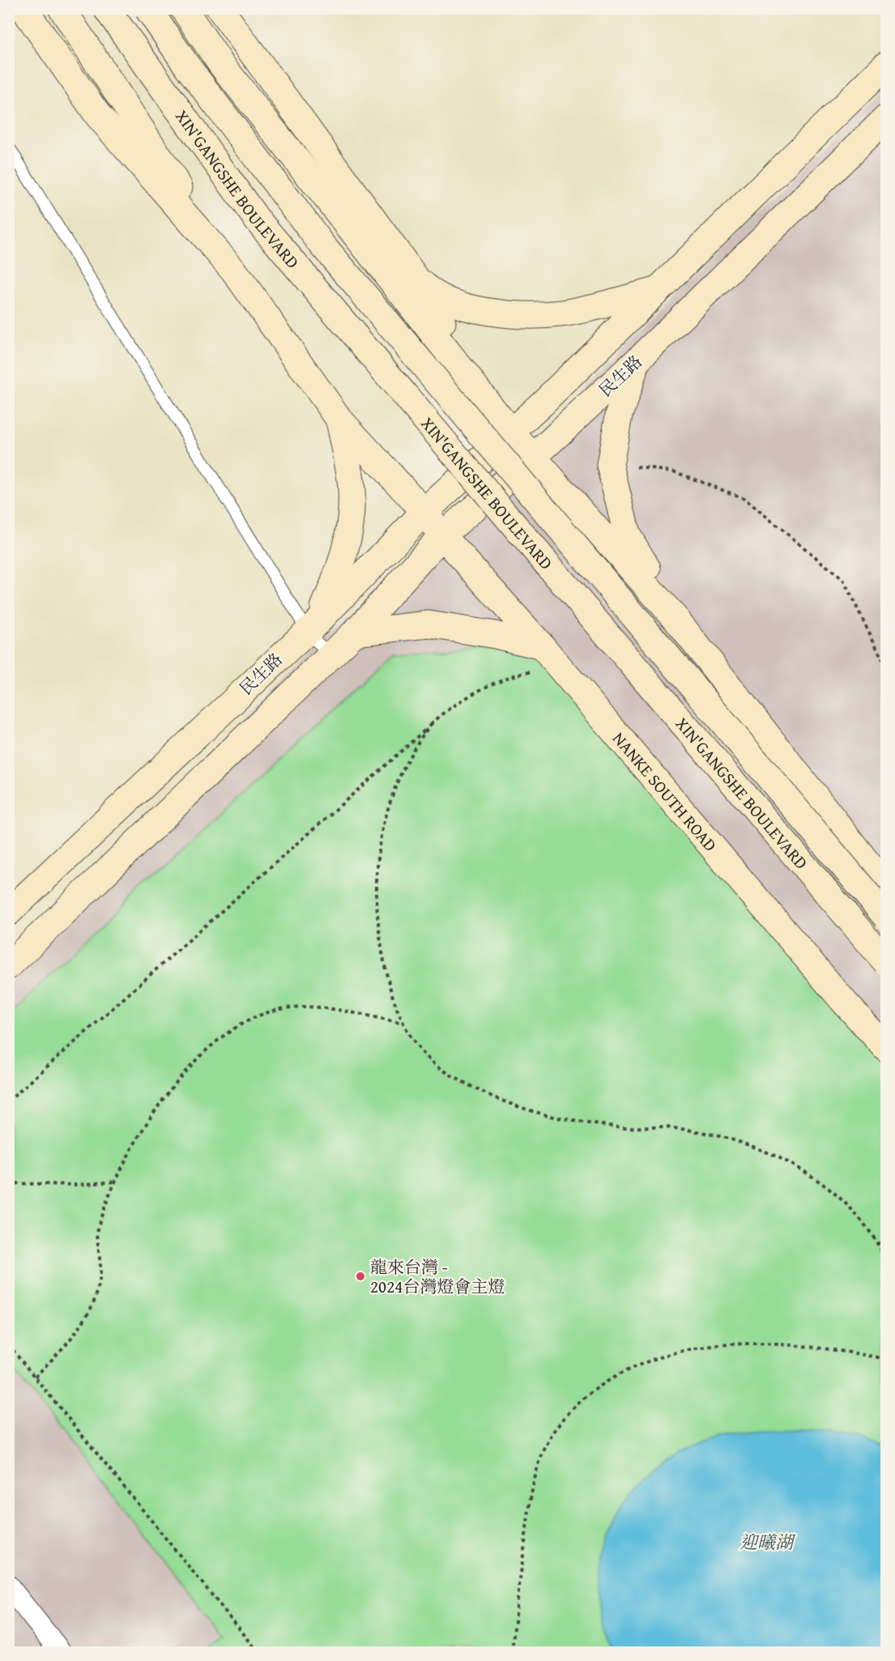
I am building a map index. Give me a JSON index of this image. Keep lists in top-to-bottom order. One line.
{"streets":{"street":["XIN'GANGSHE BOULEVARD","民生路","NANKE SOUTH ROAD"]},"crossings":[["民生路","NANKE SOUTH ROAD"]],"water":["迎曦湖"],"places":["龍來台灣 - 2024台灣燈會主燈"]}
